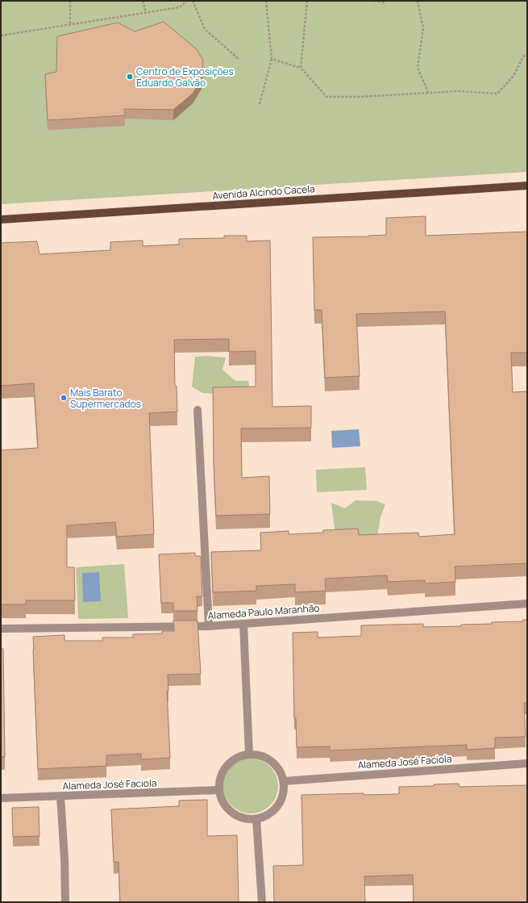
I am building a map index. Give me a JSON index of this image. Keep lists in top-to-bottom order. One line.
{"streets":{"main road":["Avenida Alcindo Cacela"],"street":["Alameda Paulo Maranhão","Alameda José Faciola"]},"places":["Centro de Exposições Eduardo Galvão","Mais Barato Supermercados"]}
